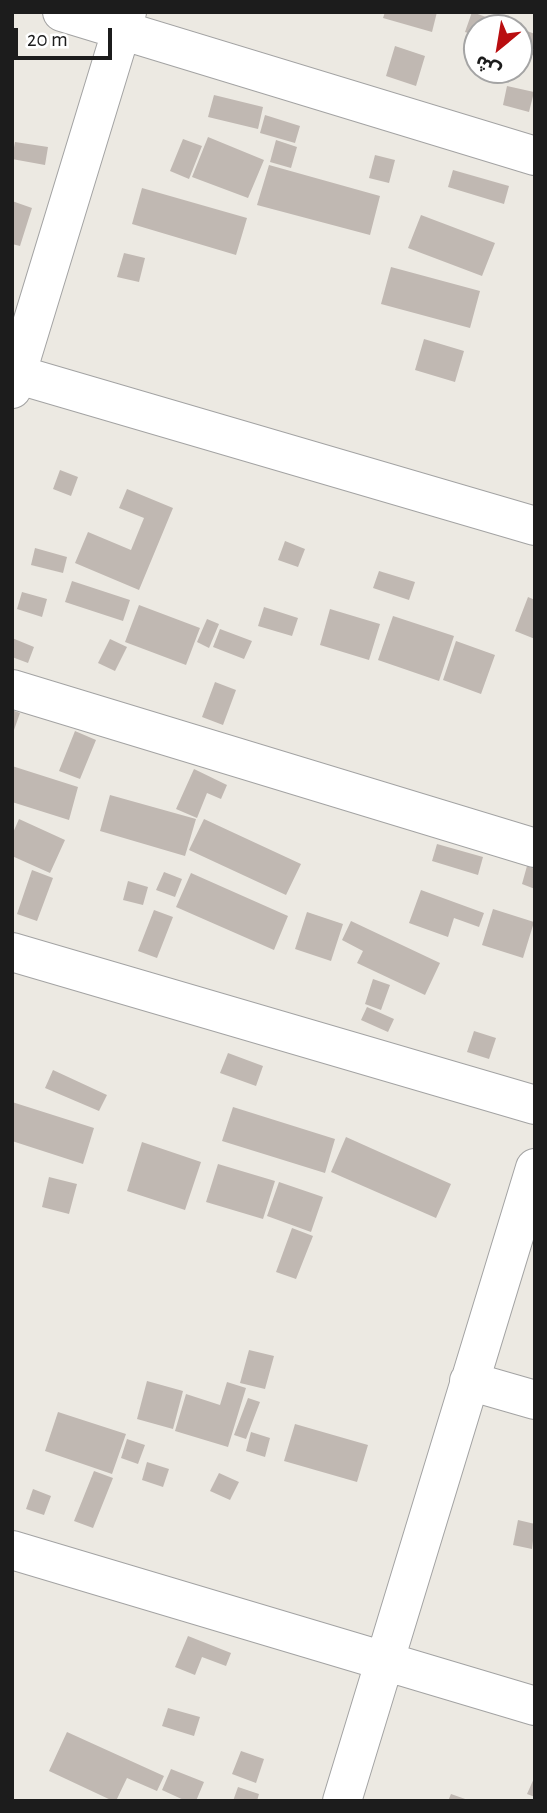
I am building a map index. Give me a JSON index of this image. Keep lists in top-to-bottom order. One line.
{"scale_bar":"20 m","north":"bottom left"}
